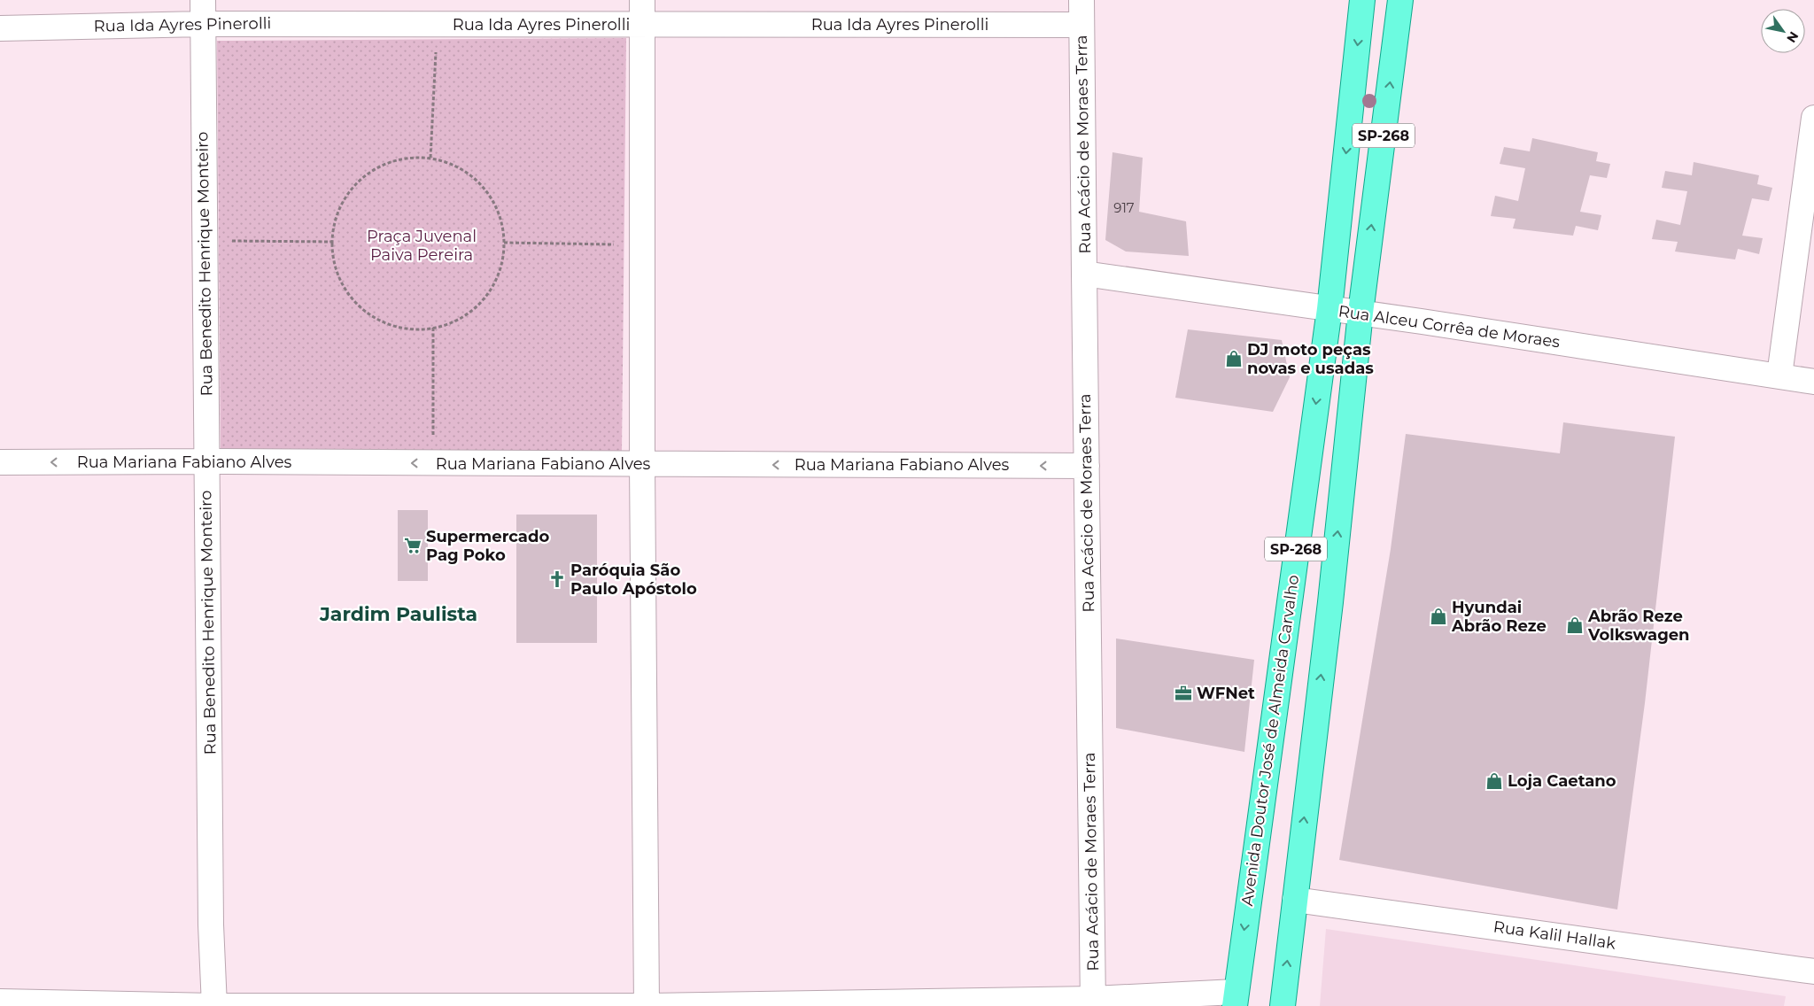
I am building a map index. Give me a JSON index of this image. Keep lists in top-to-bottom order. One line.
{"streets":{"main road":["SP-268","Avenida Doutor José de Almeida Carvalho"],"street":["Rua Ida Ayres Pinerolli","Rua Acácio de Moraes Terra","Rua Benedito Henrique Monteiro","Rua Alceu Corrêa de Moraes","Rua Mariana Fabiano Alves","Rua Kalil Hallak"]},"crossings":[["Rua Ida Ayres Pinerolli","Rua Acácio de Moraes Terra"],["Rua Ida Ayres Pinerolli","Rua Benedito Henrique Monteiro"],["SP-268","Rua Alceu Corrêa de Moraes"],["SP-268","Rua Kalil Hallak"],["Rua Acácio de Moraes Terra","Rua Alceu Corrêa de Moraes"],["Rua Acácio de Moraes Terra","Rua Mariana Fabiano Alves"],["Rua Benedito Henrique Monteiro","Rua Mariana Fabiano Alves"],["Rua Alceu Corrêa de Moraes","Avenida Doutor José de Almeida Carvalho"]],"one_way":["Rua Mariana Fabiano Alves"],"districts":["Jardim Paulista"],"parks":["Praça Juvenal Paiva Pereira"],"places":{"shop":["DJ moto peças novas e usadas","Hyundai Abrão Reze","Abrão Reze Volkswagen","Loja Caetano"],"supermarket":["Supermercado Pag Poko"],"church":["Paróquia São Paulo Apóstolo"],"office":["WFNet"]},"house_numbers":["917"],"north":"bottom right"}
